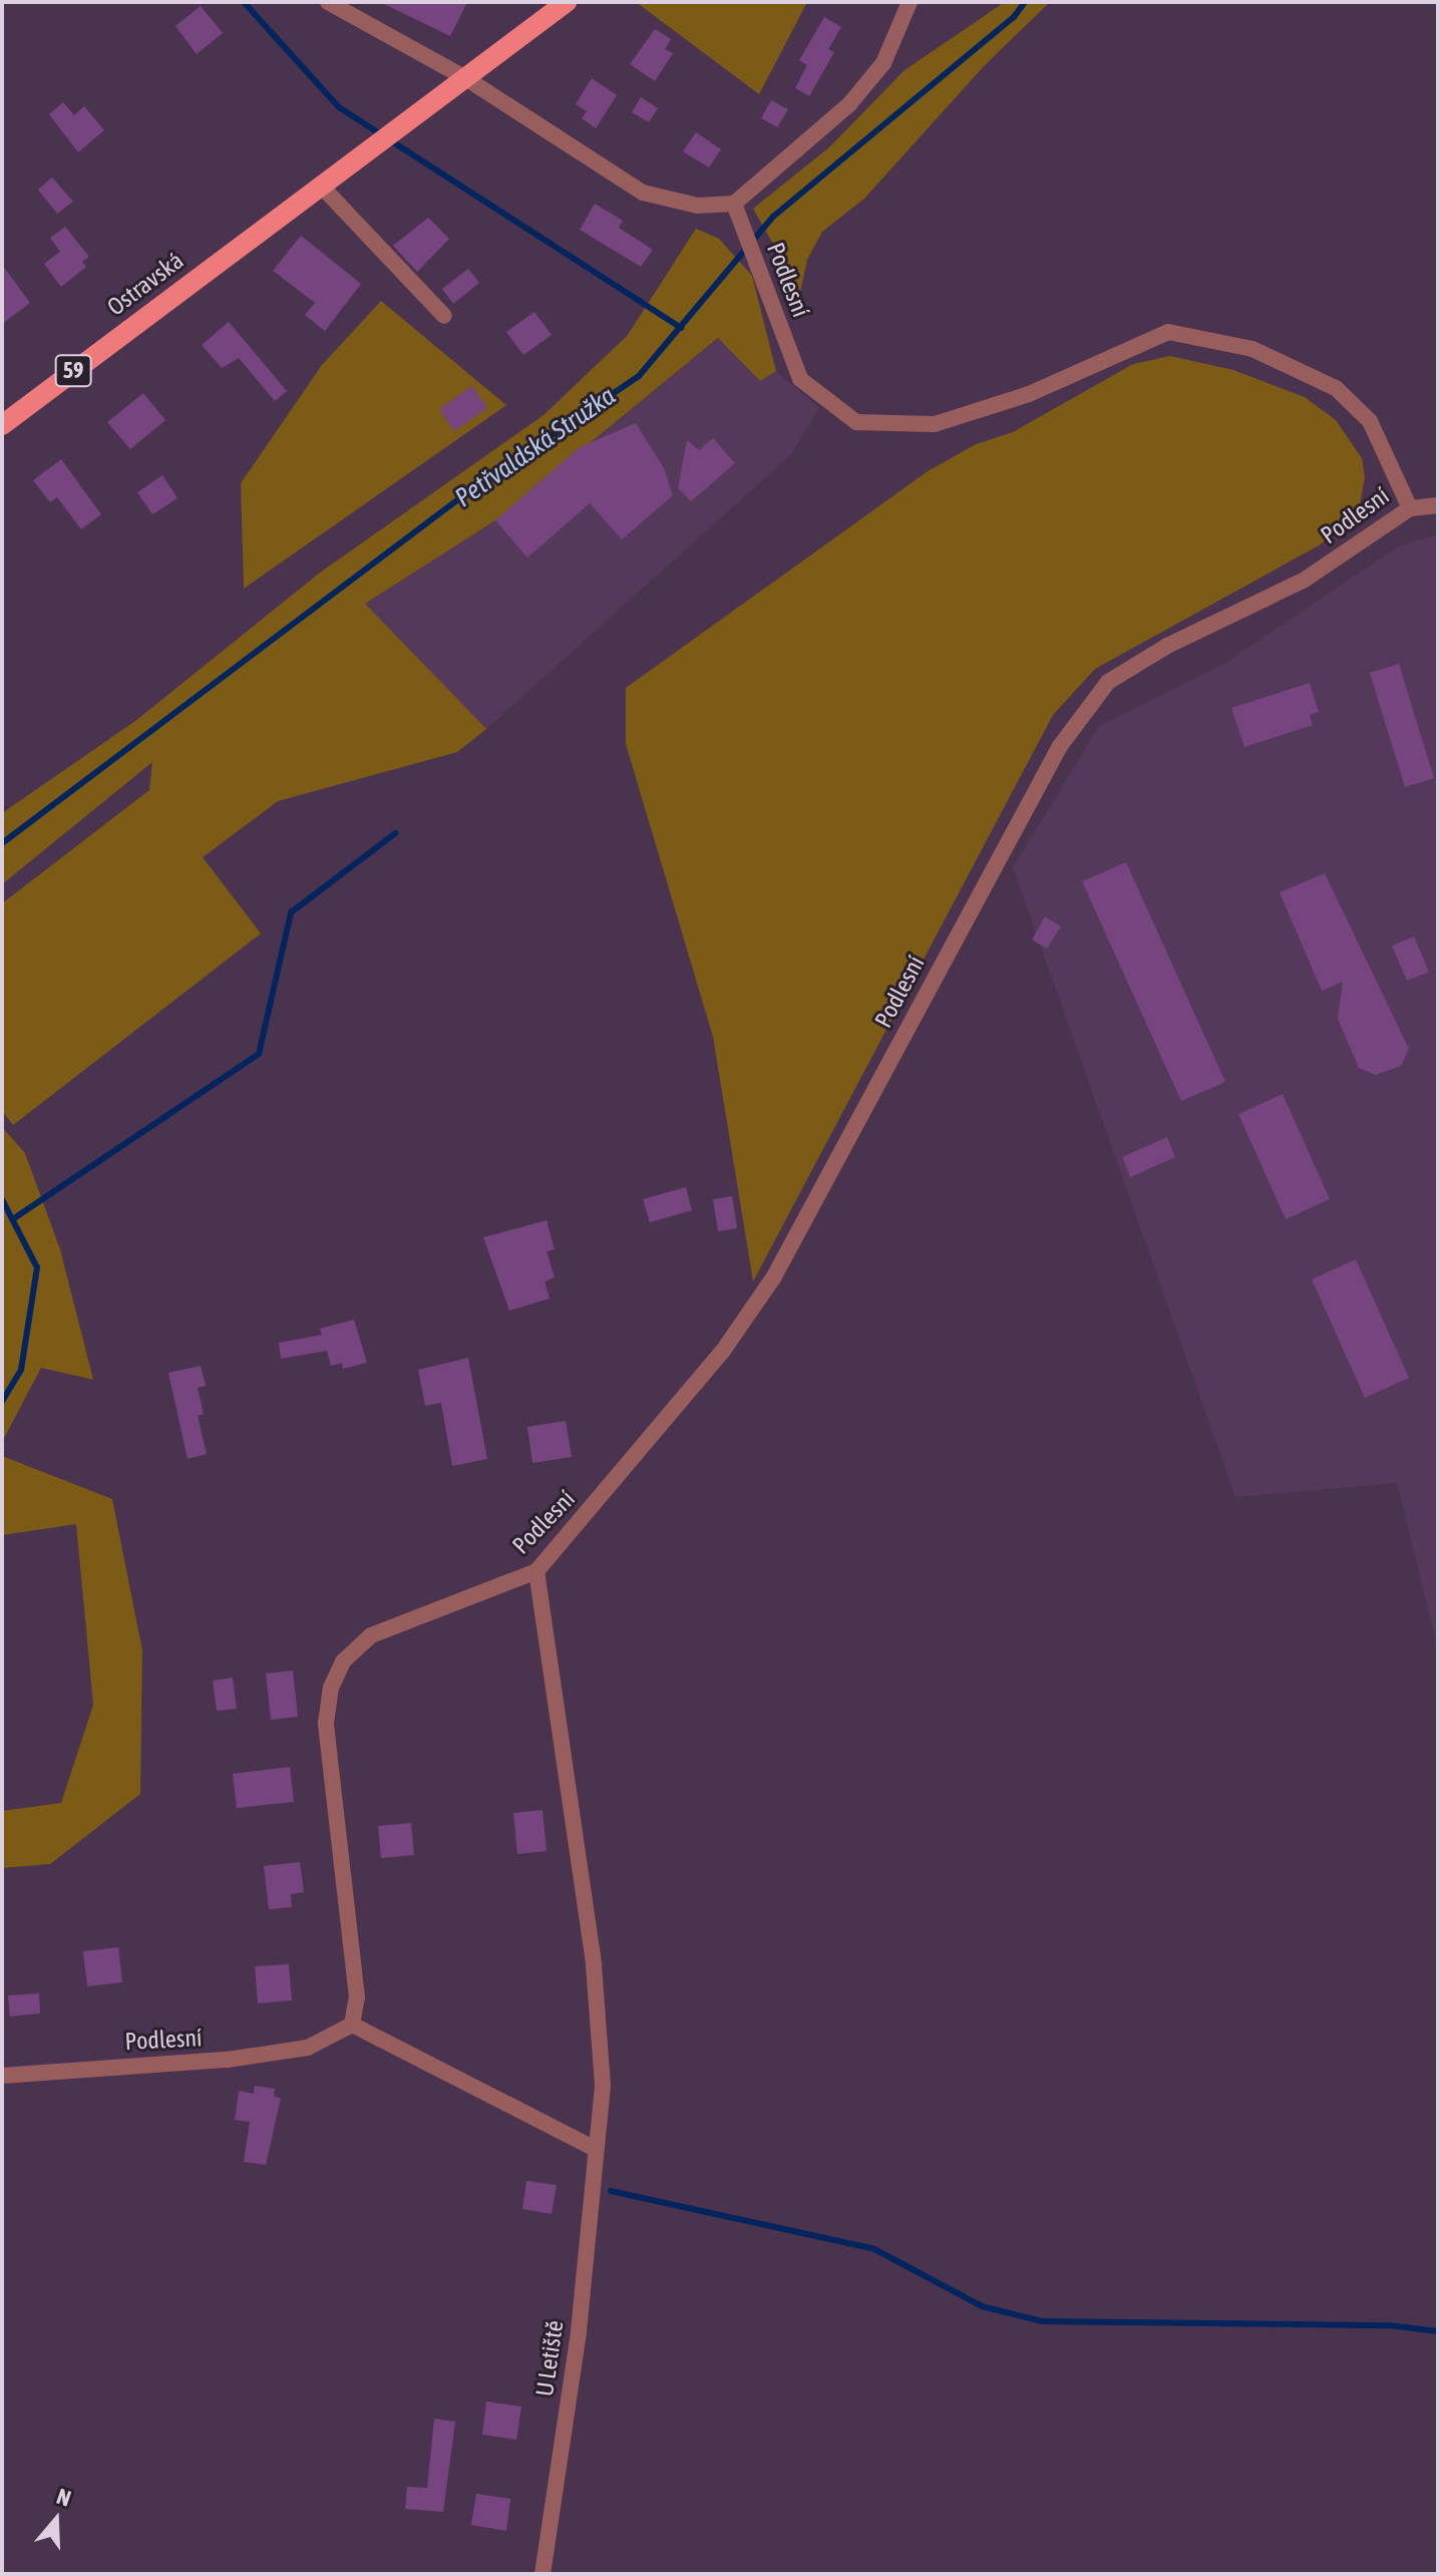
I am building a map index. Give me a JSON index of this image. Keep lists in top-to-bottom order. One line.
{"streets":{"main road":["Ostravská","59"],"street":["Podlesní","U Letiště"]},"crossings":[["Podlesní","U Letiště"]],"water":["Petřvaldská Stružka"],"north":"top"}
